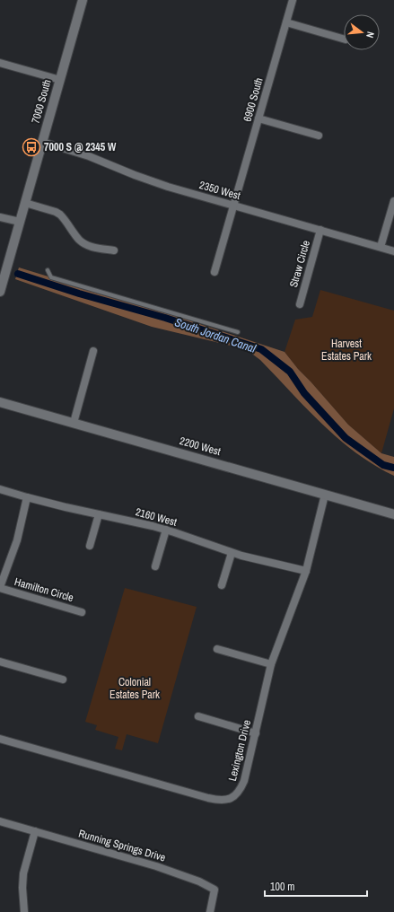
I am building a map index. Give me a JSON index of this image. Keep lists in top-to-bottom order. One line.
{"streets":{"street":["6900 South","7000 South","2350 West","Straw Circle","2200 West","2160 West","Hamilton Circle","Lexington Drive","Running Springs Drive"]},"crossings":[["6900 South","2350 West"],["7000 South","2350 West"],["2350 West","Straw Circle"],["2200 West","Lexington Drive"],["2160 West","Lexington Drive"]],"water":["South Jordan Canal"],"parks":["Harvest Estates Park","Colonial Estates Park"],"places":{"bus stop":["7000 S @ 2345 W"]},"scale_bar":"100 m","north":"right"}
